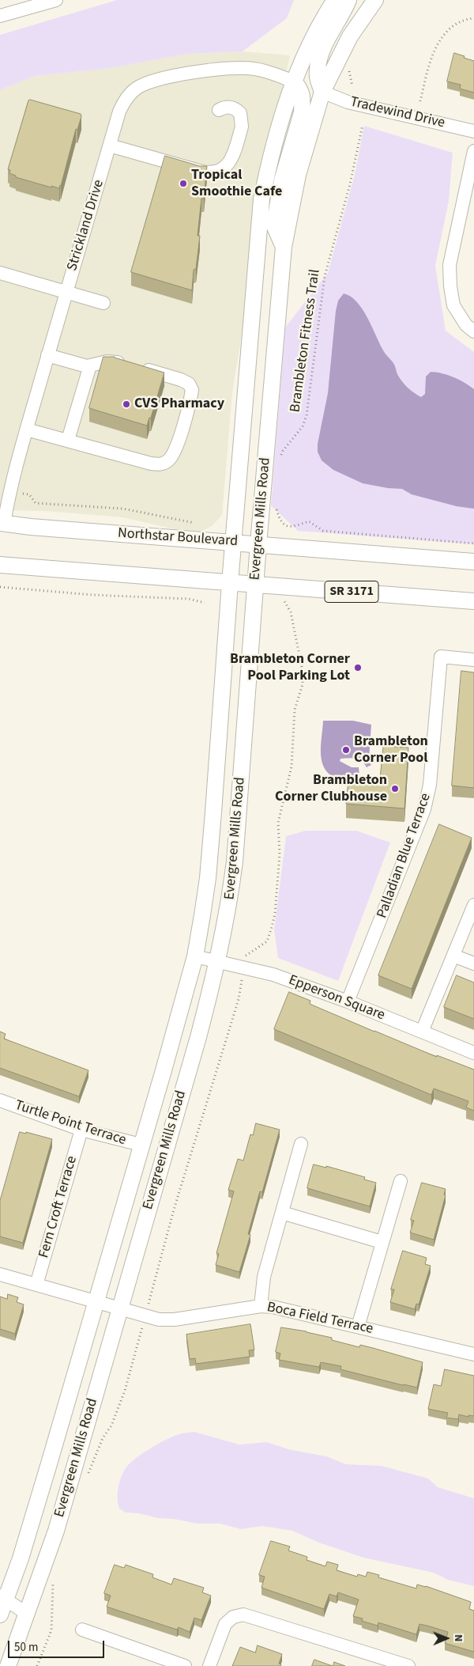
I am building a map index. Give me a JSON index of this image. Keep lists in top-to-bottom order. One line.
{"streets":{"main road":["Evergreen Mills Road","Northstar Boulevard","SR 3171"],"street":["Tradewind Drive","Strickland Drive","Palladian Blue Terrace","Epperson Square","Turtle Point Terrace","Fern Croft Terrace","Boca Field Terrace"],"path":["Brambleton Fitness Trail"]},"crossings":[["Tradewind Drive","Evergreen Mills Road"],["Strickland Drive","Evergreen Mills Road"],["Strickland Drive","Northstar Boulevard"],["Evergreen Mills Road","Northstar Boulevard"],["Evergreen Mills Road","SR 3171"],["Evergreen Mills Road","Epperson Square"],["Evergreen Mills Road","Turtle Point Terrace"],["Evergreen Mills Road","Boca Field Terrace"],["Palladian Blue Terrace","Epperson Square"],["Turtle Point Terrace","Fern Croft Terrace"],["Fern Croft Terrace","Boca Field Terrace"]],"places":["Tropical Smoothie Cafe","CVS Pharmacy","Brambleton Corner Pool Parking Lot","Brambleton Corner Pool","Brambleton Corner Clubhouse"],"scale_bar":"50 m","north":"right"}
